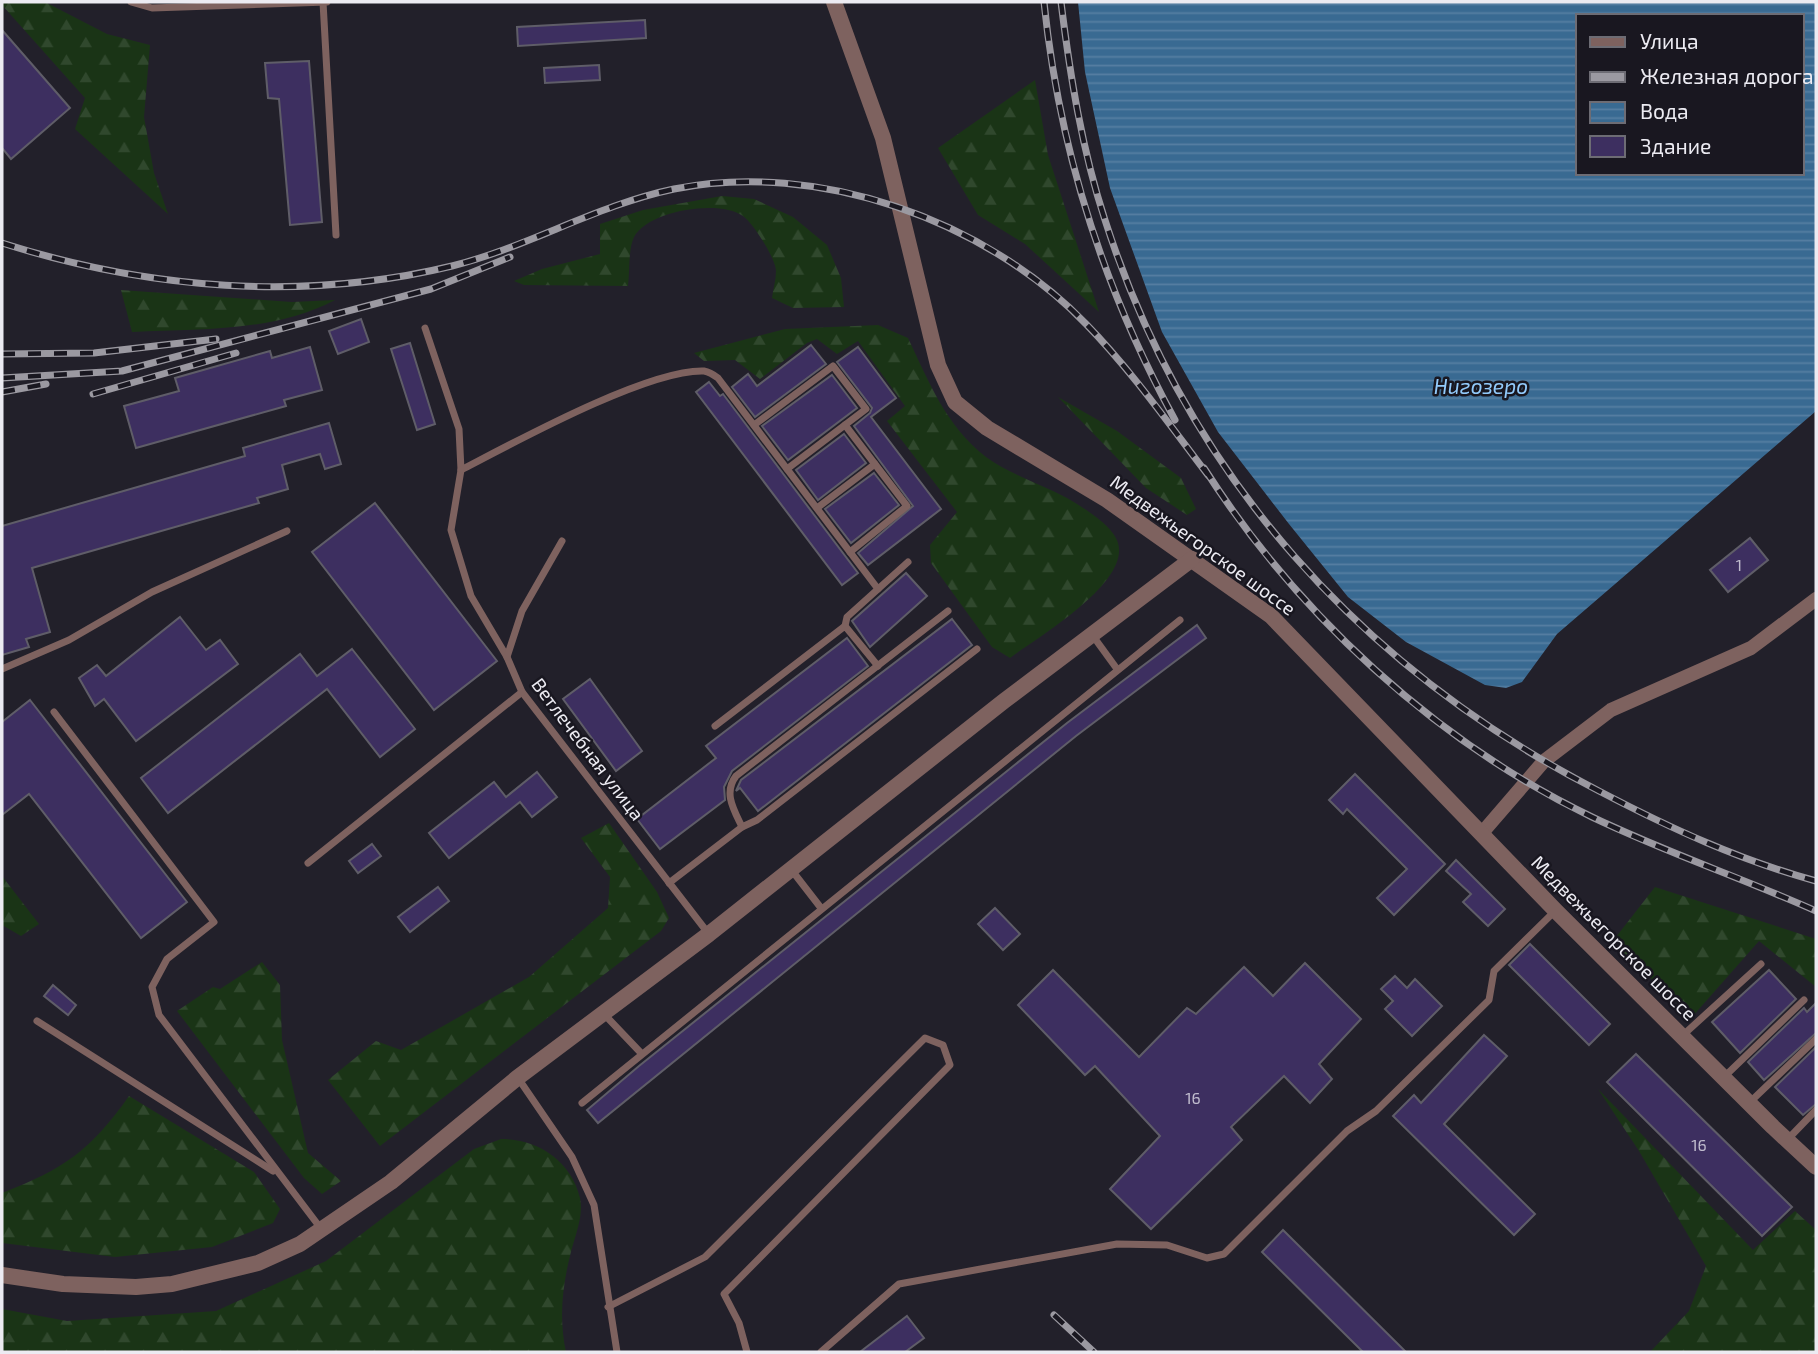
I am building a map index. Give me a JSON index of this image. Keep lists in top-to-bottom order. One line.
{"streets":{"street":["Медвежьегорское шоссе"],"lane":["Ветлечебная улица"]},"water":["Нигозеро"],"house_numbers":["1","16","16"],"legend":["Улица","Железная дорога","Вода","Здание"]}
